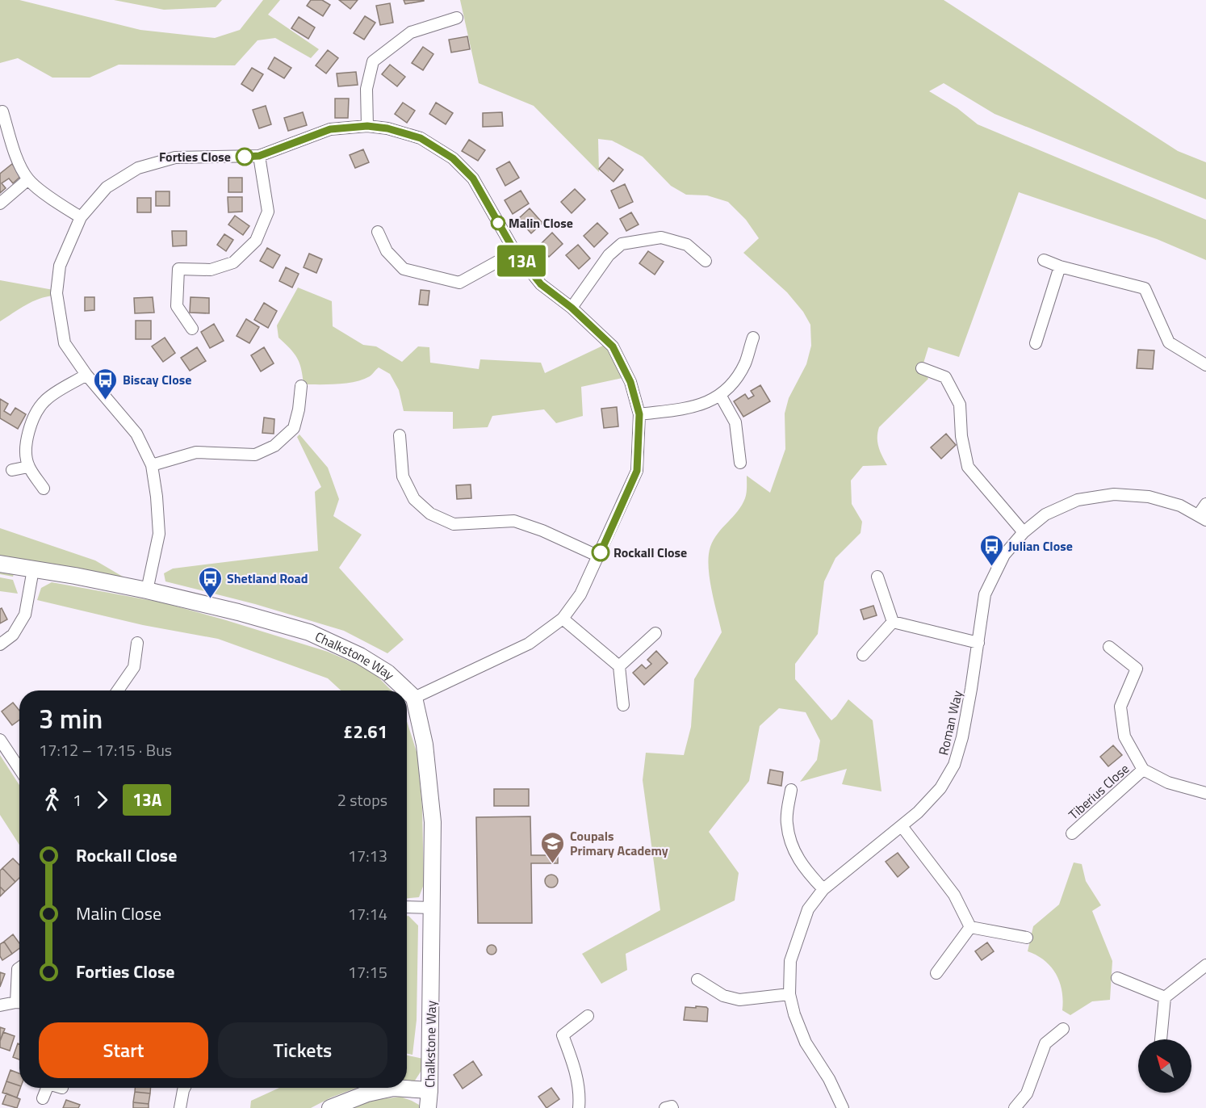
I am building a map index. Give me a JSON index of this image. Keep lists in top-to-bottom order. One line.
{"streets":{"street":["Chalkstone Way","Roman Way","Tiberius Close"]},"places":{"other":["Forties Close","Malin Close","Rockall Close"],"bus stop":["Biscay Close","Julian Close","Shetland Road"],"school or university":["Coupals Primary Academy"]},"lines":["bus line 13A"],"north":"top left","page":{"on_map":"13A","heading":["3 min","17:12 – 17:15 · Bus","£2.61"],"legs":["1","13A","2 stops"],"list":[{"name":"Rockall Close","value":"17:13"},{"name":"Malin Close","value":"17:14"},{"name":"Forties Close","value":"17:15"}],"buttons":["Start","Tickets"]}}
